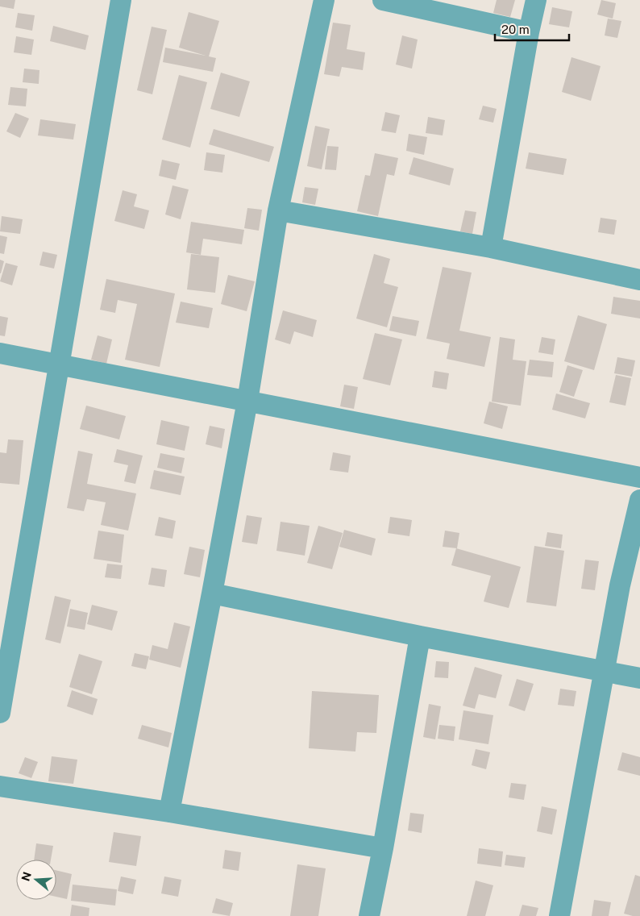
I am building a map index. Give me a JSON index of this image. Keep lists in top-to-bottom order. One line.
{"scale_bar":"20 m","north":"left"}
